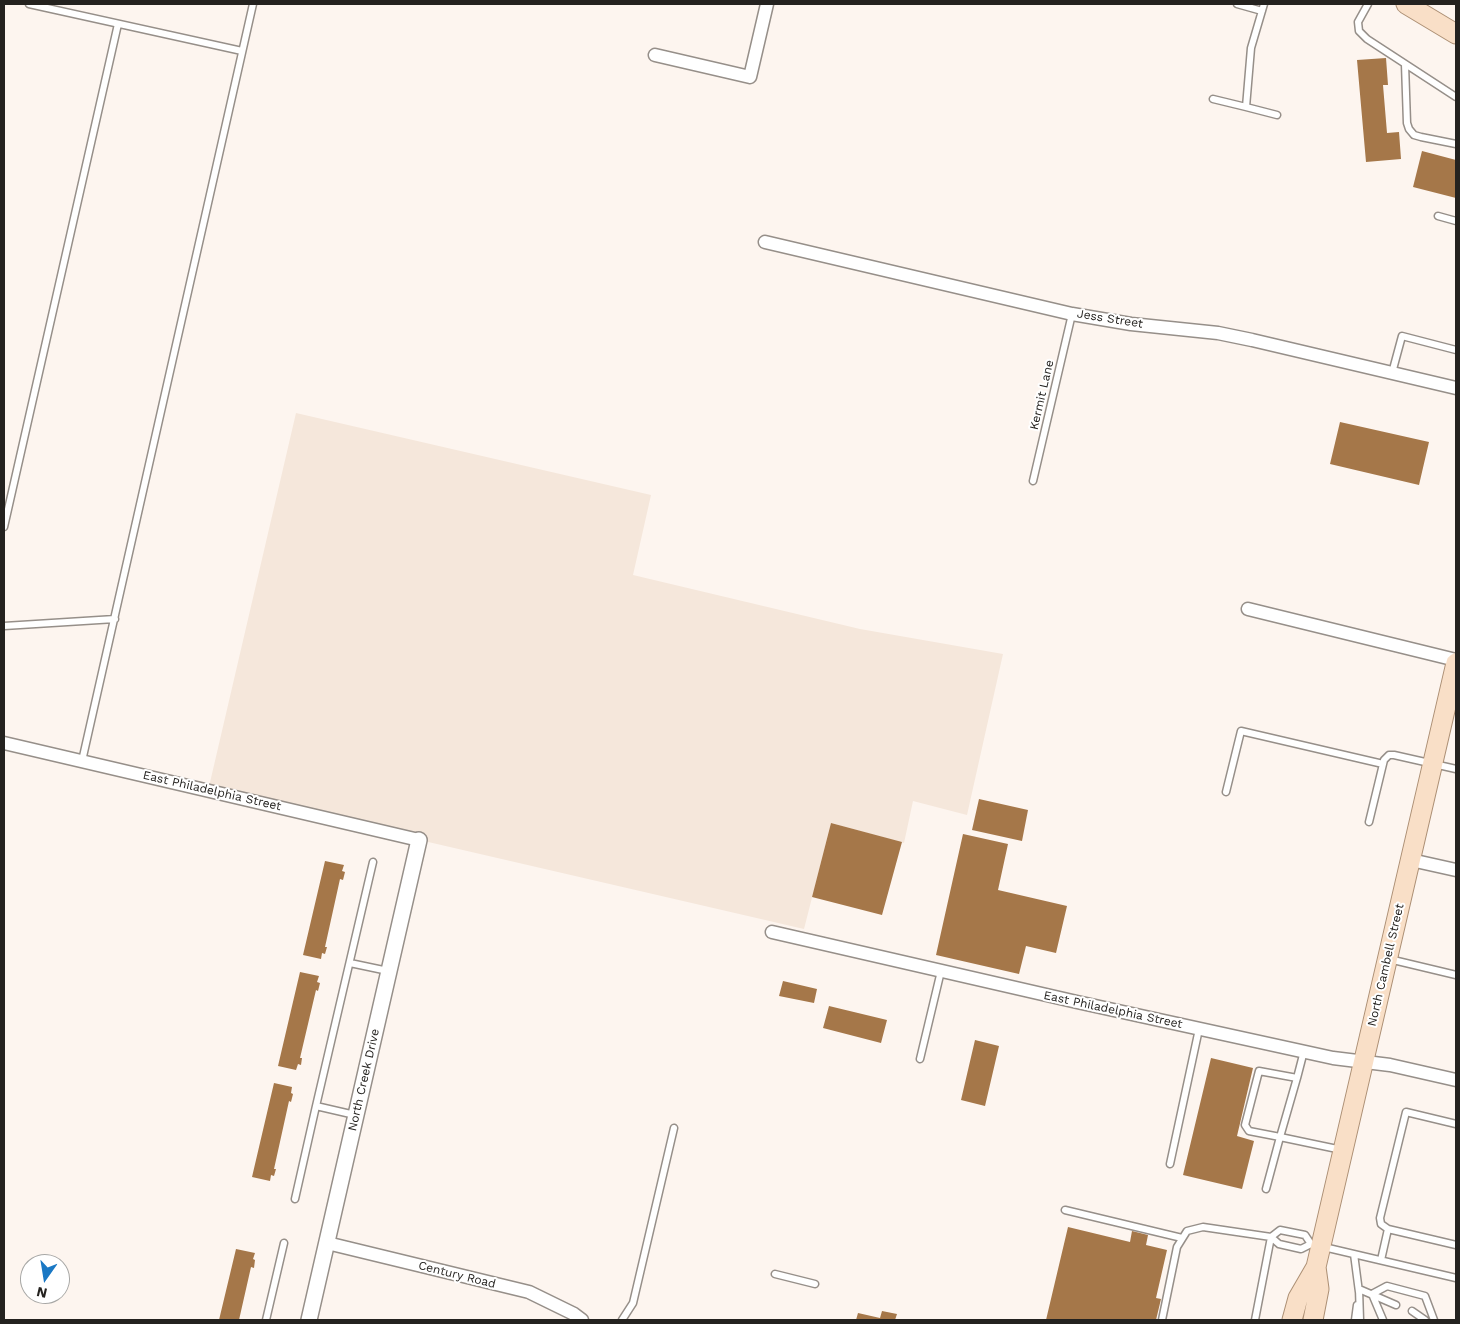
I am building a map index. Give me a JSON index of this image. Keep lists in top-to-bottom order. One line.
{"streets":{"main road":["North Cambell Street"],"street":["Jess Street","East Philadelphia Street","North Creek Drive","Century Road"],"lane":["Kermit Lane"]},"crossings":[["Jess Street","Kermit Lane"],["East Philadelphia Street","North Cambell Street"],["East Philadelphia Street","North Creek Drive"],["North Creek Drive","Century Road"]],"north":"bottom"}
